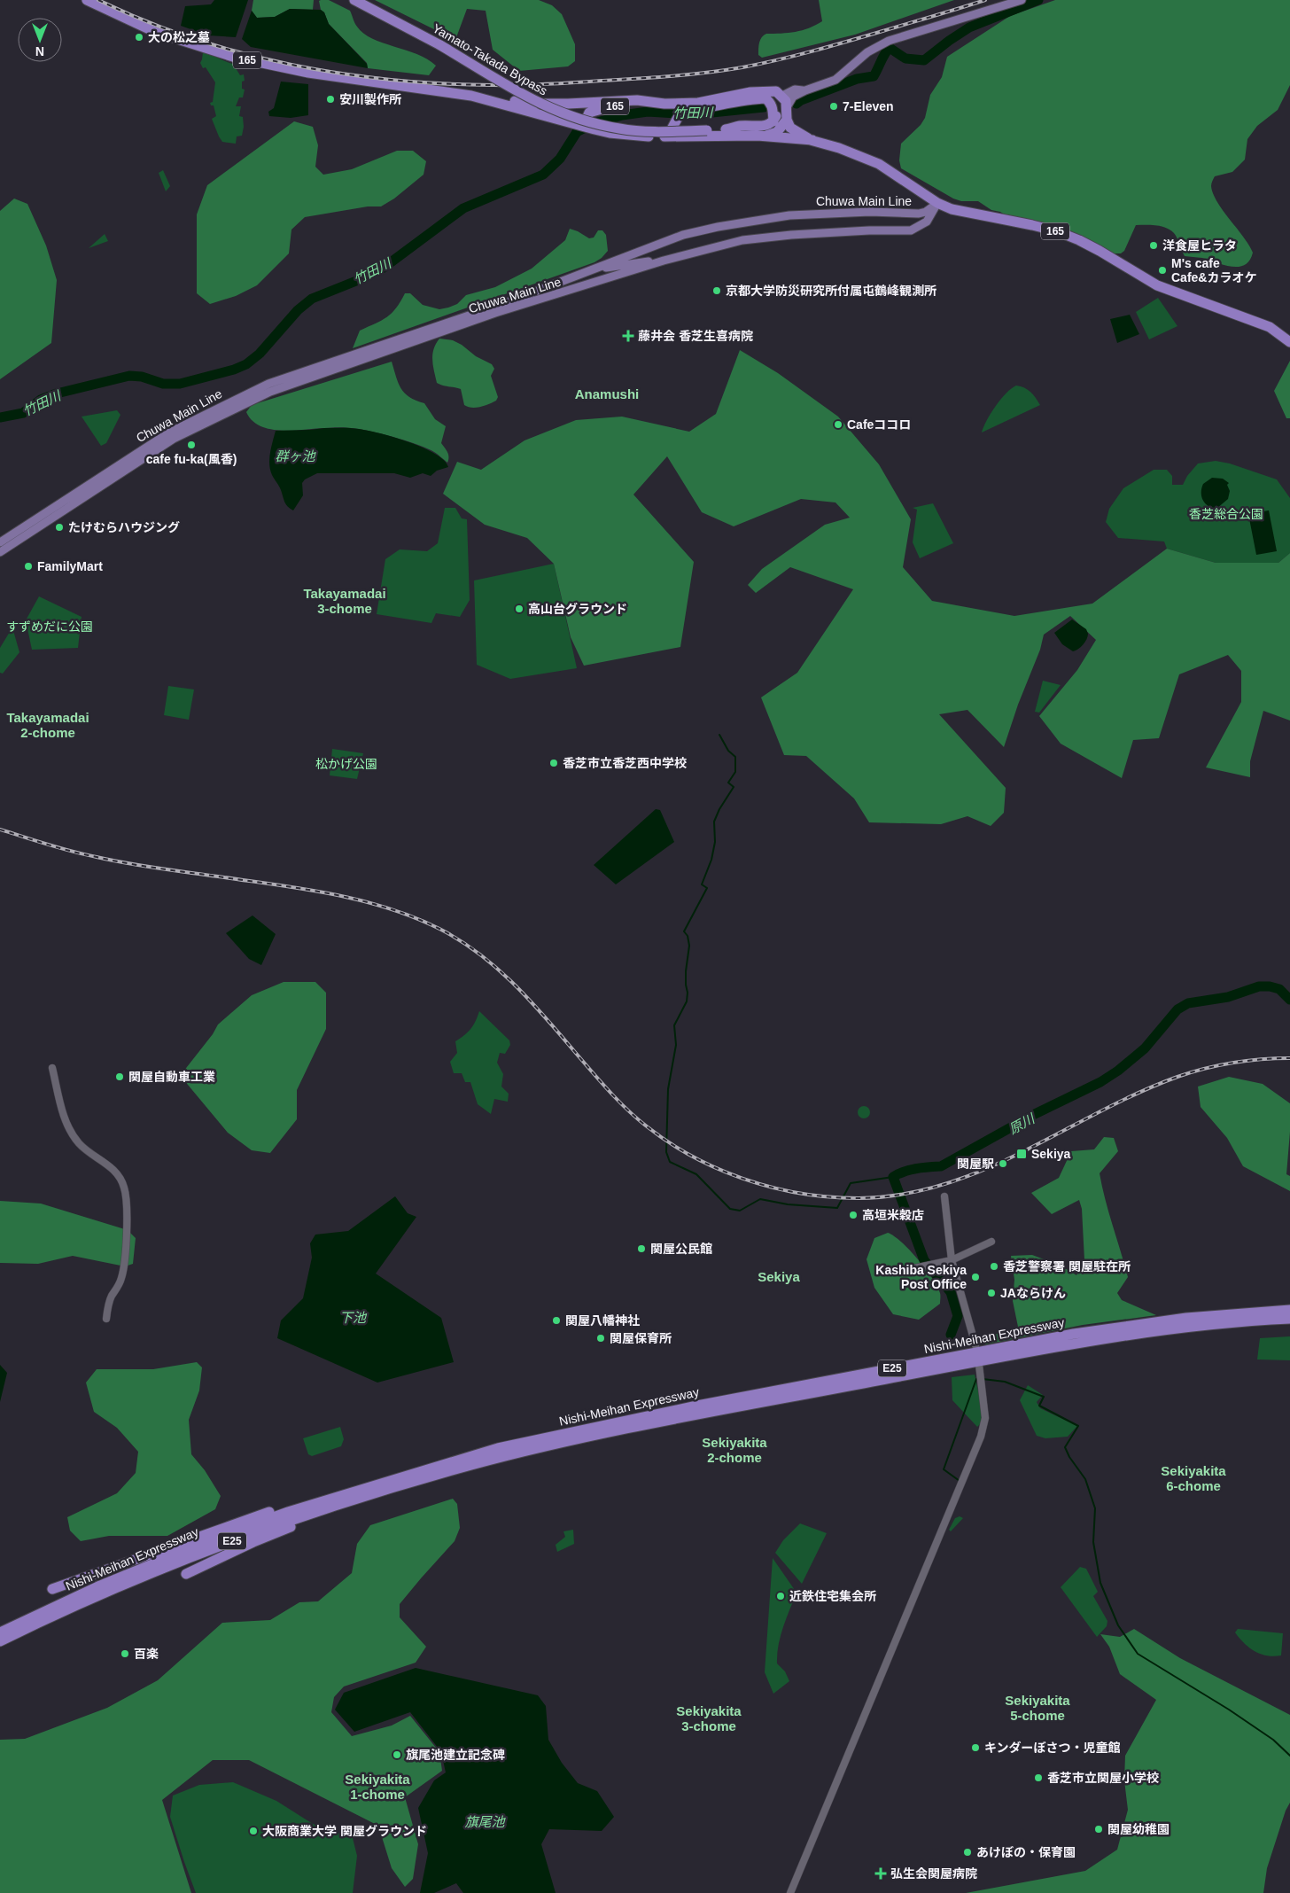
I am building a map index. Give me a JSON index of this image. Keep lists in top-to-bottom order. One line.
{"streets":{"highway":["Yamato-Takada Bypass","165","Nishi-Meihan Expressway","E25"],"main road":["Chuwa Main Line"]},"crossings":[["Yamato-Takada Bypass","165"],["165","Chuwa Main Line"]],"districts":["Anamushi","Takayamadai 3-chome","Takayamadai 2-chome","Sekiya","Sekiyakita 2-chome","Sekiyakita 6-chome","Sekiyakita 5-chome","Sekiyakita 3-chome","Sekiyakita 1-chome"],"water":["竹田川","群ヶ池","原川","下池","旗尾池"],"parks":["香芝総合公園","すずめだに公園","松かげ公園"],"places":{"other":["大の松之墓","安川製作所","7-Eleven","洋食屋ヒラタ","M's cafe Cafe&カラオケ","京都大学防災研究所付属屯鶴峰観測所","Cafeココロ","cafe fu-ka(風香)","たけむらハウジング","FamilyMart","高山台グラウンド","香芝市立香芝西中学校","関屋自動車工業","関屋駅","高垣米穀店","関屋公民館","香芝警察署 関屋駐在所","Kashiba Sekiya Post Office","JAならけん","関屋八幡神社","関屋保育所","近鉄住宅集会所","百楽","キンダーぼさつ・児童館","旗尾池建立記念碑","香芝市立関屋小学校","関屋幼稚園","大阪商業大学 関屋グラウンド","あけぼの・保育園"],"health":["藤井会 香芝生喜病院","弘生会関屋病院"],"transit":["Sekiya"]},"north":"bottom"}
